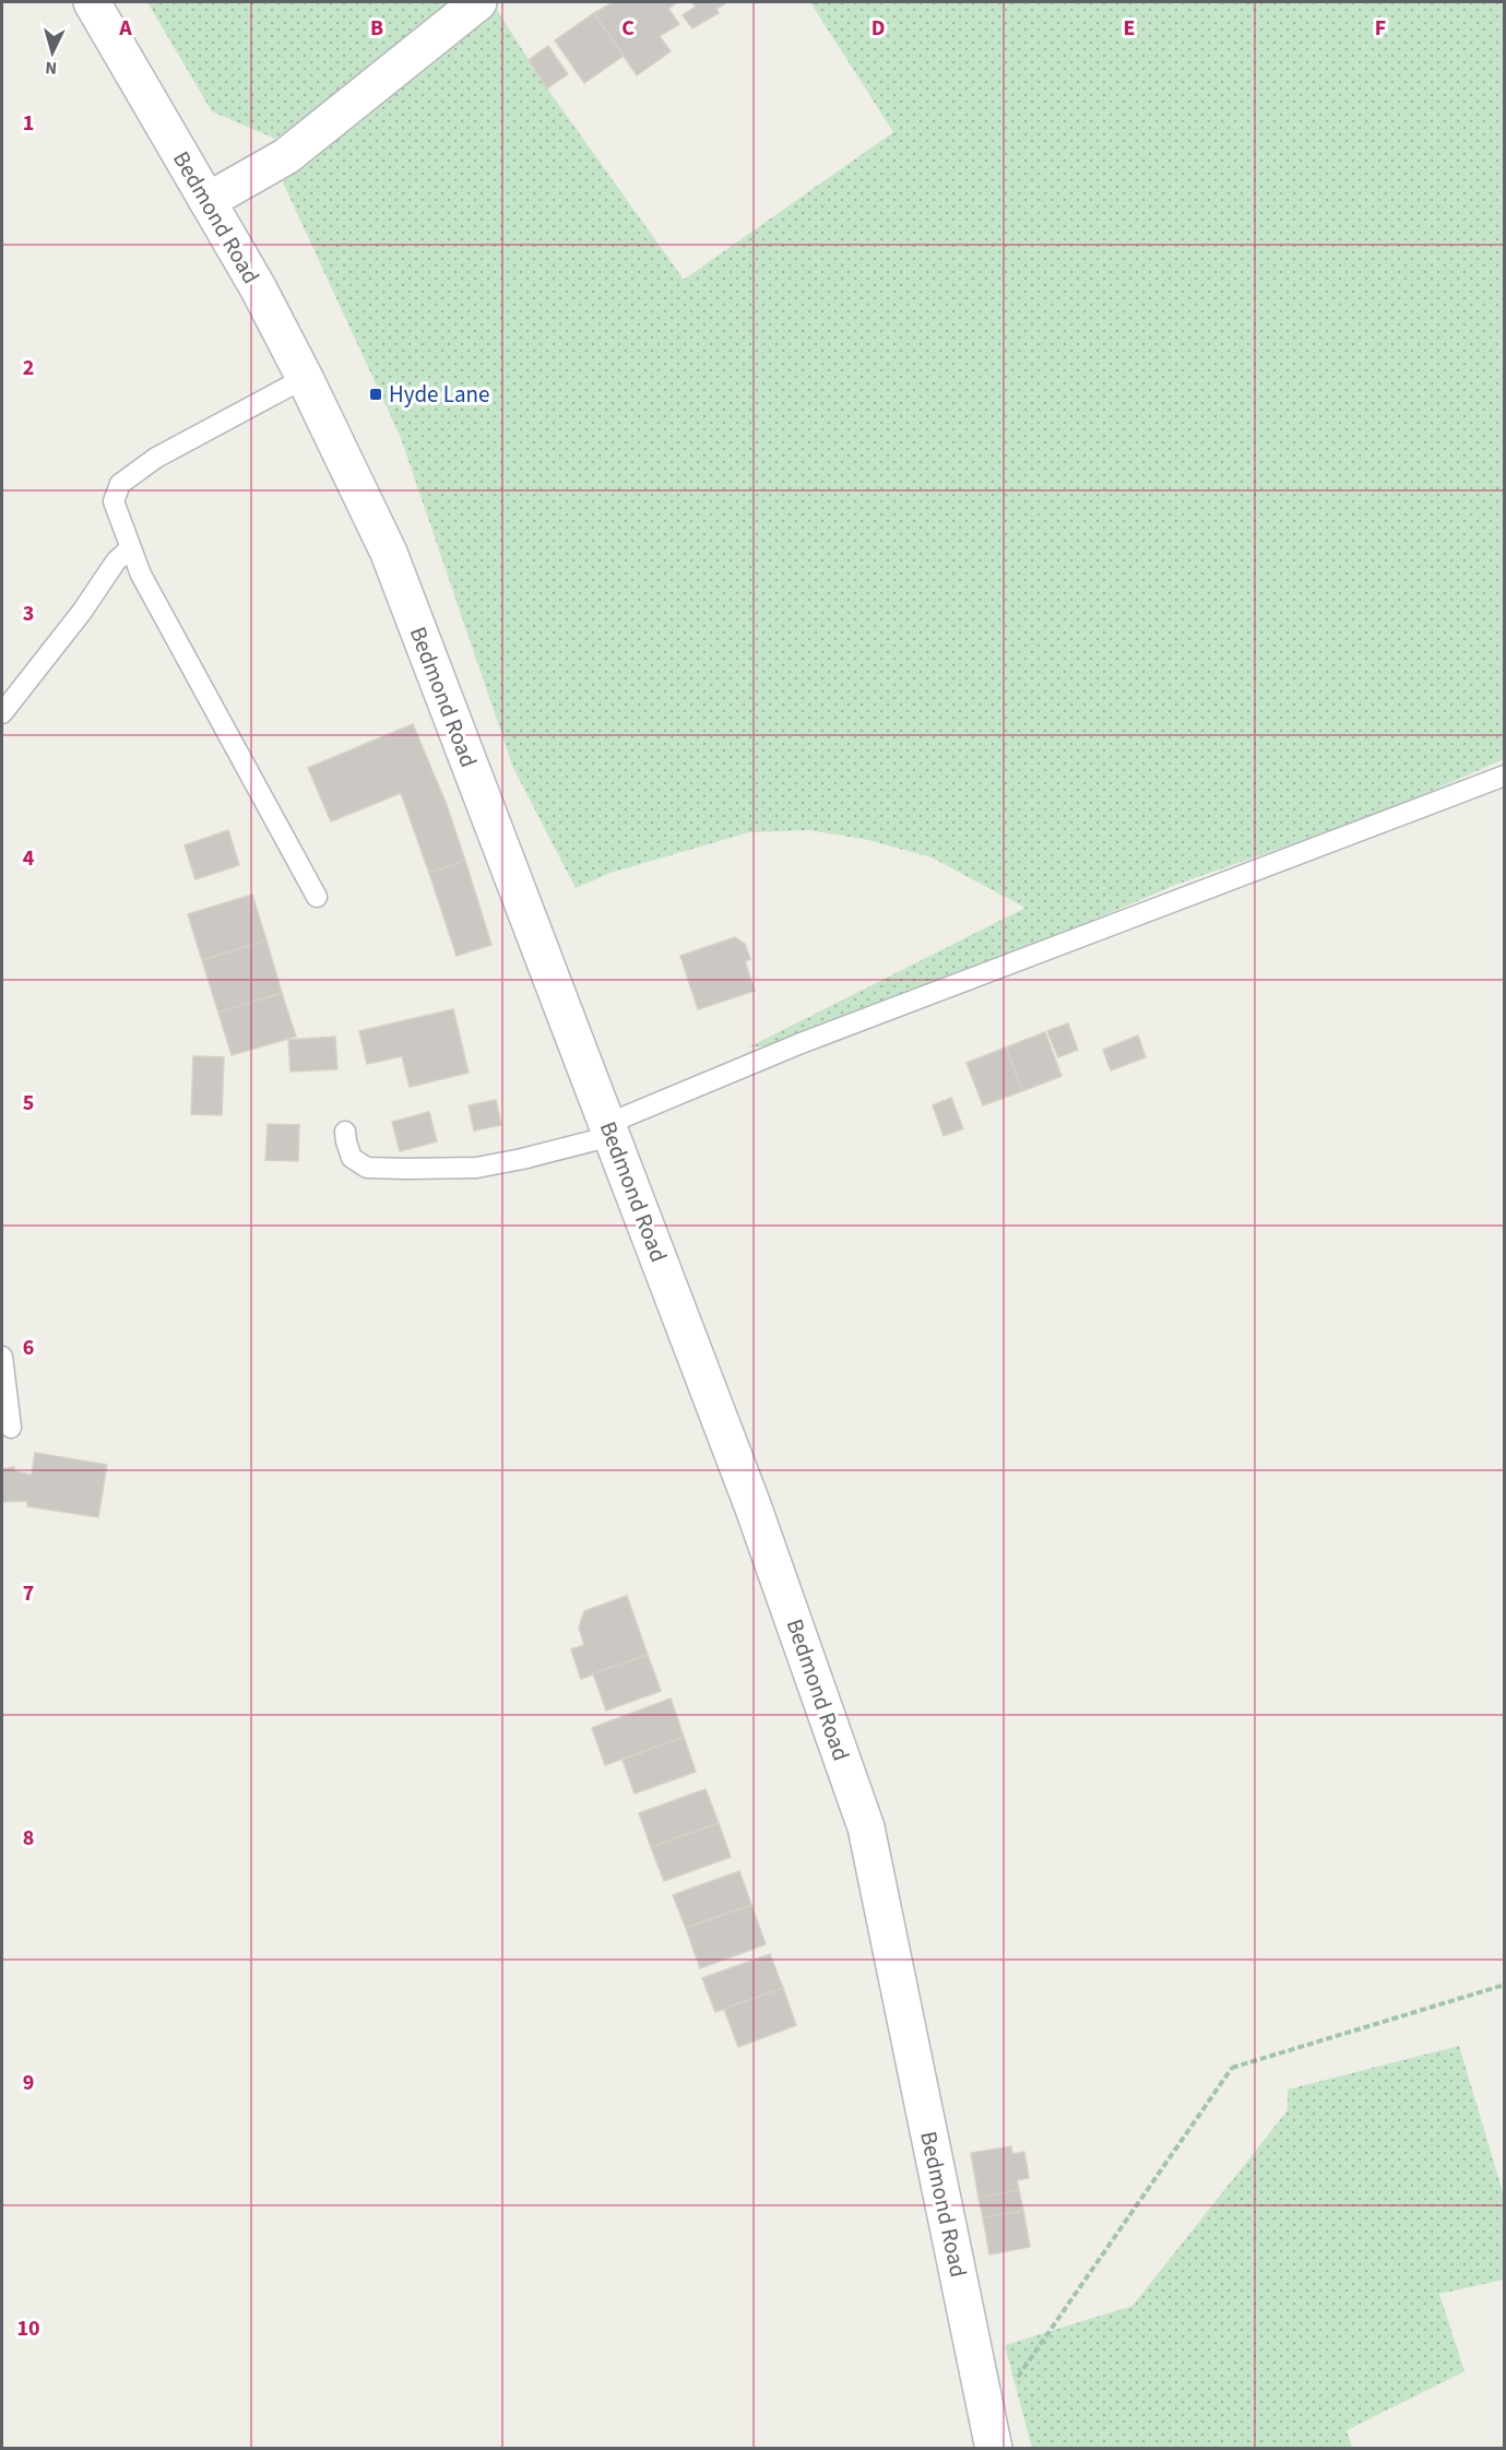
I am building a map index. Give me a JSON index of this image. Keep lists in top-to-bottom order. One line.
{"streets":{"street":["Bedmond Road"]},"places":{"transit":["Hyde Lane"]},"north":"bottom","grid":{"columns":["A","B","C","D","E","F"],"rows":["1","2","3","4","5","6","7","8","9","10"]}}
